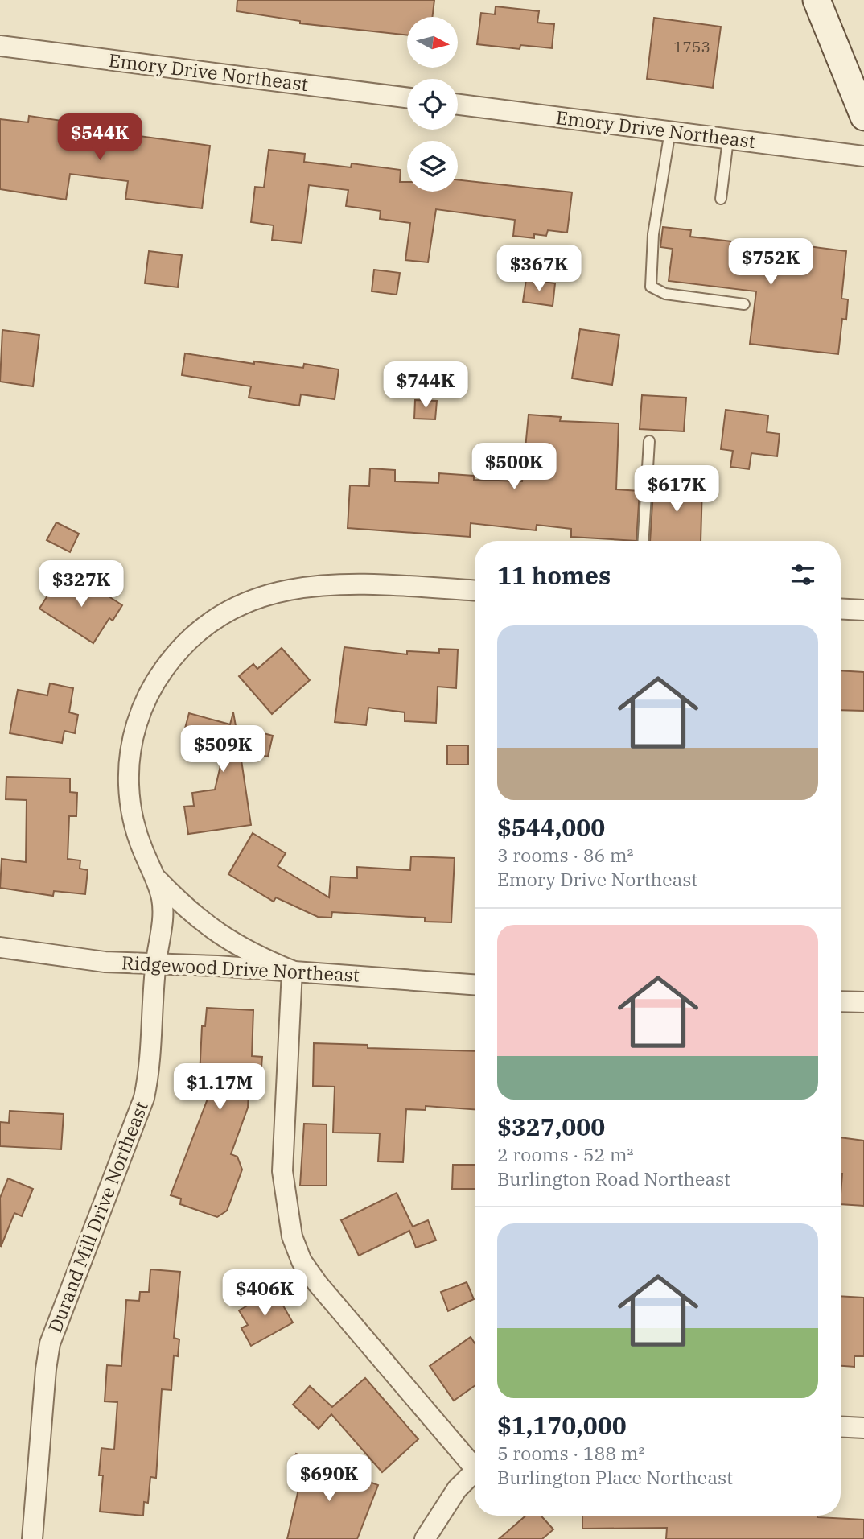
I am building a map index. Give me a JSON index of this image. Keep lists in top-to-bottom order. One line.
{"streets":{"street":["Emory Drive Northeast","Ridgewood Drive Northeast","Durand Mill Drive Northeast"]},"crossings":[["Ridgewood Drive Northeast","Durand Mill Drive Northeast"]],"house_numbers":["1753"],"north":"right","page":{"price":["$544K","$752K","$367K","$744K","$500K","$617K","$327K","$509K","$1.17M","$406K","$690K"],"heading":"11 homes","list":[{"name":"$544,000","note":"3 rooms · 86 m² · Emory Drive Northeast"},{"name":"$327,000","note":"2 rooms · 52 m² · Burlington Road Northeast"},{"name":"$1,170,000","note":"5 rooms · 188 m² · Burlington Place Northeast"}]}}
